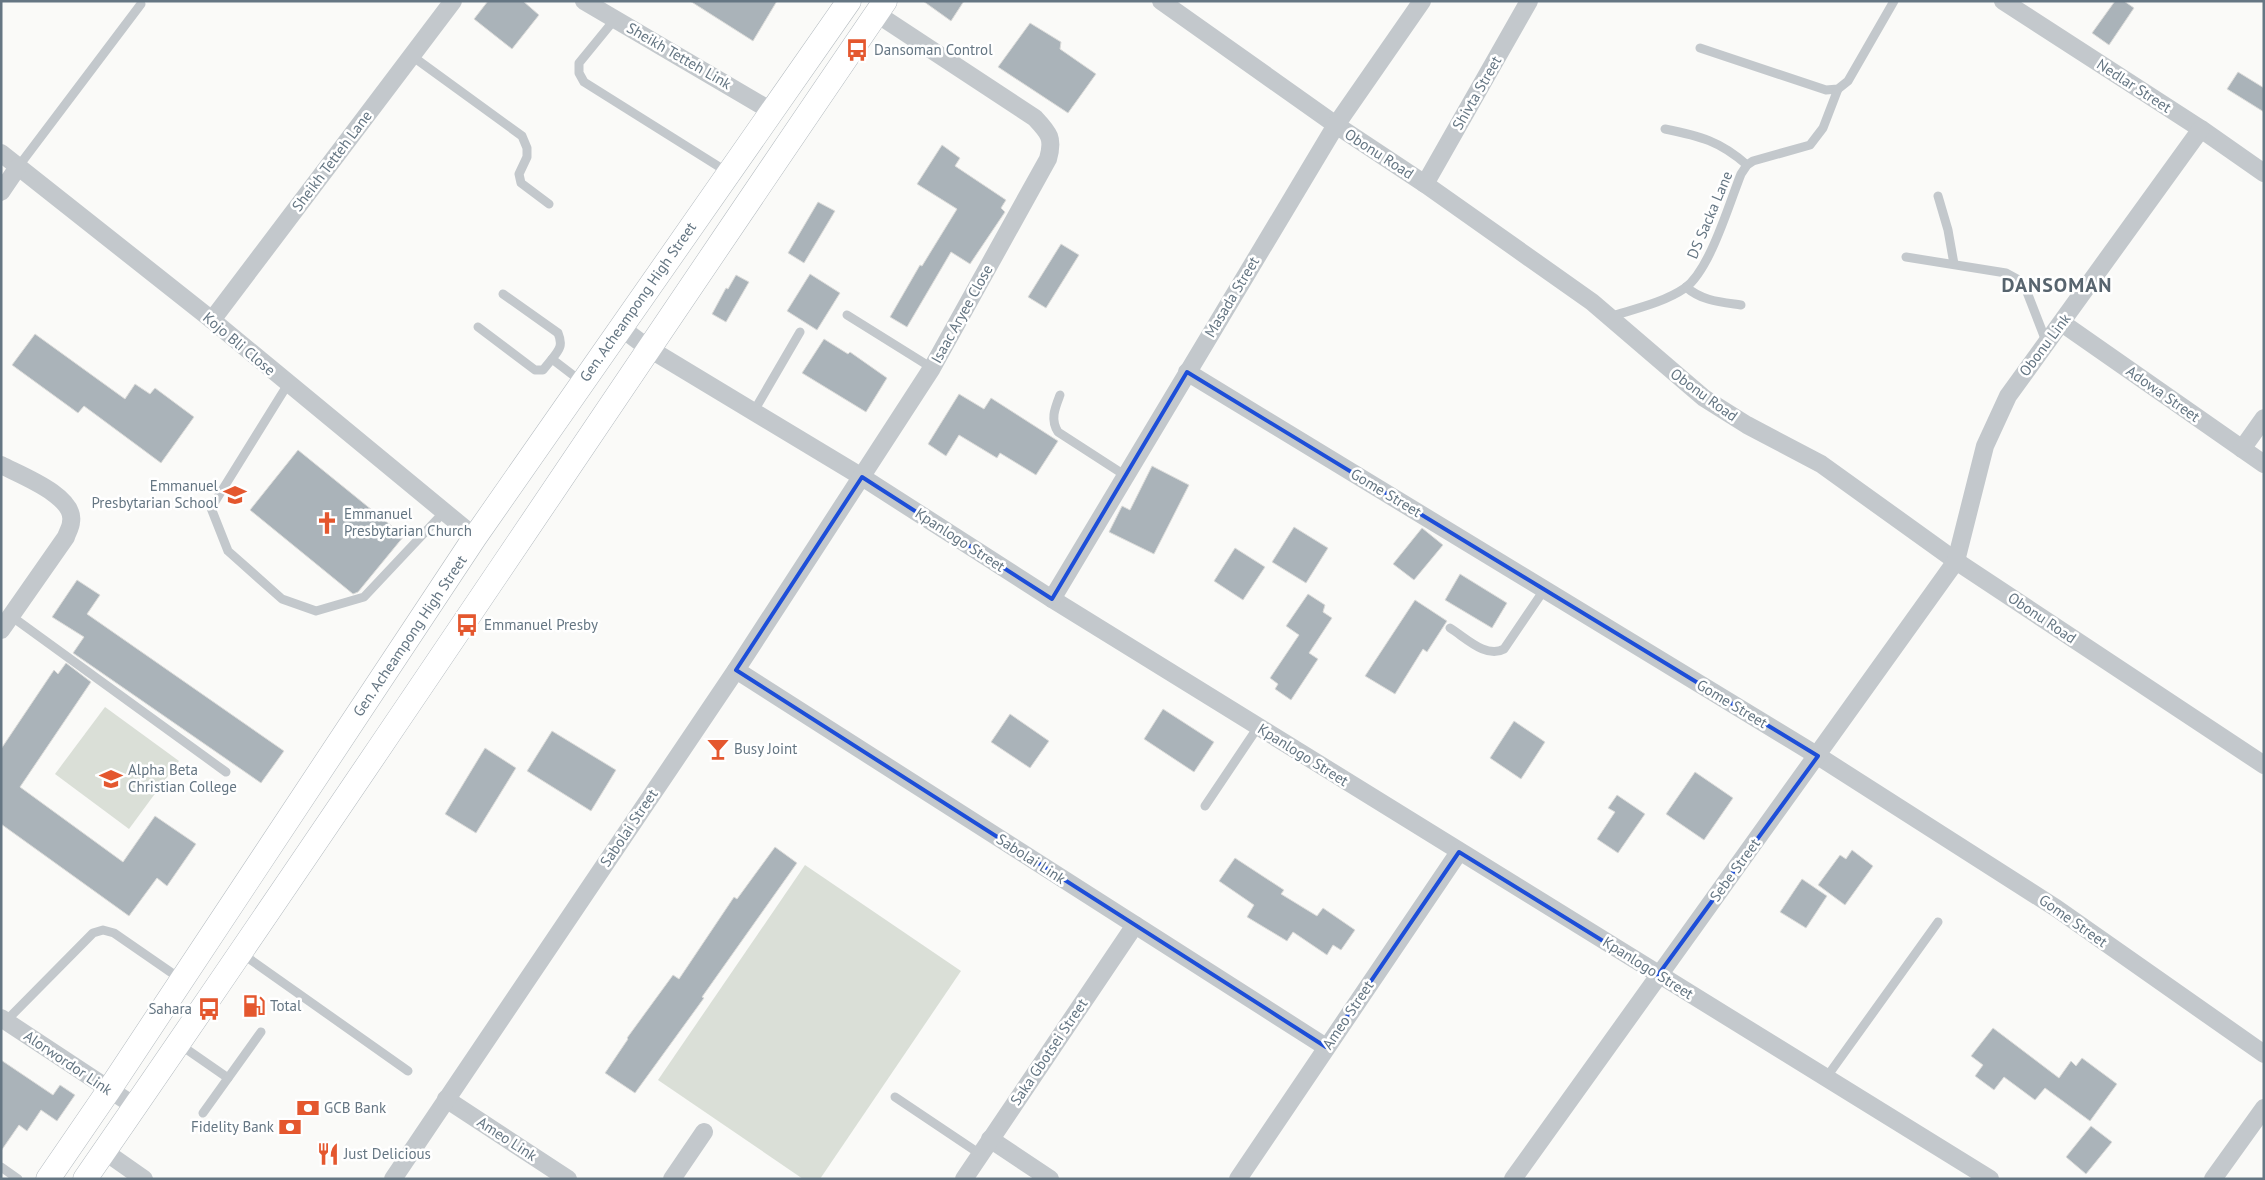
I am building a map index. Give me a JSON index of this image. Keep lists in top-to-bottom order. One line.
{"streets":{"main road":["Gen. Acheampong High Street"],"street":["Sheikh Tetteh Link","Nedlar Street","Shivta Street","Obonu Road","Sheikh Tetteh Lane","Masada Street","Isaac Aryee Close","Kojo Bli Close","Obonu Link","Adowa Street","Gome Street","Kpanlogo Street","Sabolai Street","Sabolai Link","Sebe Street","Ameo Street","Saka Gbotsei Street","Alorwordor Link","Ameo Link"],"lane":["DS Sacka Lane"]},"crossings":[["Sheikh Tetteh Link","Gen. Acheampong High Street"],["Nedlar Street","Obonu Link"],["Shivta Street","Obonu Road"],["Obonu Road","DS Sacka Lane"],["Obonu Road","Masada Street"],["Obonu Road","Obonu Link"],["Obonu Road","Sebe Street"],["Sheikh Tetteh Lane","Kojo Bli Close"],["Masada Street","Gome Street"],["Masada Street","Kpanlogo Street"],["Gen. Acheampong High Street","Kojo Bli Close"],["Gen. Acheampong High Street","Kpanlogo Street"],["Gen. Acheampong High Street","Alorwordor Link"],["Isaac Aryee Close","Kpanlogo Street"],["Isaac Aryee Close","Sabolai Street"],["Obonu Link","Adowa Street"],["Obonu Link","Sebe Street"],["Gome Street","Sebe Street"],["Kpanlogo Street","Sabolai Street"],["Kpanlogo Street","Sebe Street"],["Kpanlogo Street","Ameo Street"],["Sabolai Street","Sabolai Link"],["Sabolai Street","Ameo Link"],["Sabolai Link","Ameo Street"],["Sabolai Link","Saka Gbotsei Street"]],"districts":["DANSOMAN"],"places":{"bus stop":["Dansoman Control","Emmanuel Presby","Sahara"],"school or university":["Emmanuel Presbytarian School","Alpha Beta Christian College"],"church":["Emmanuel Presbytarian Church"],"bar":["Busy Joint"],"fuel station":["Total"],"bank":["GCB Bank","Fidelity Bank"],"restaurant":["Just Delicious"]}}
